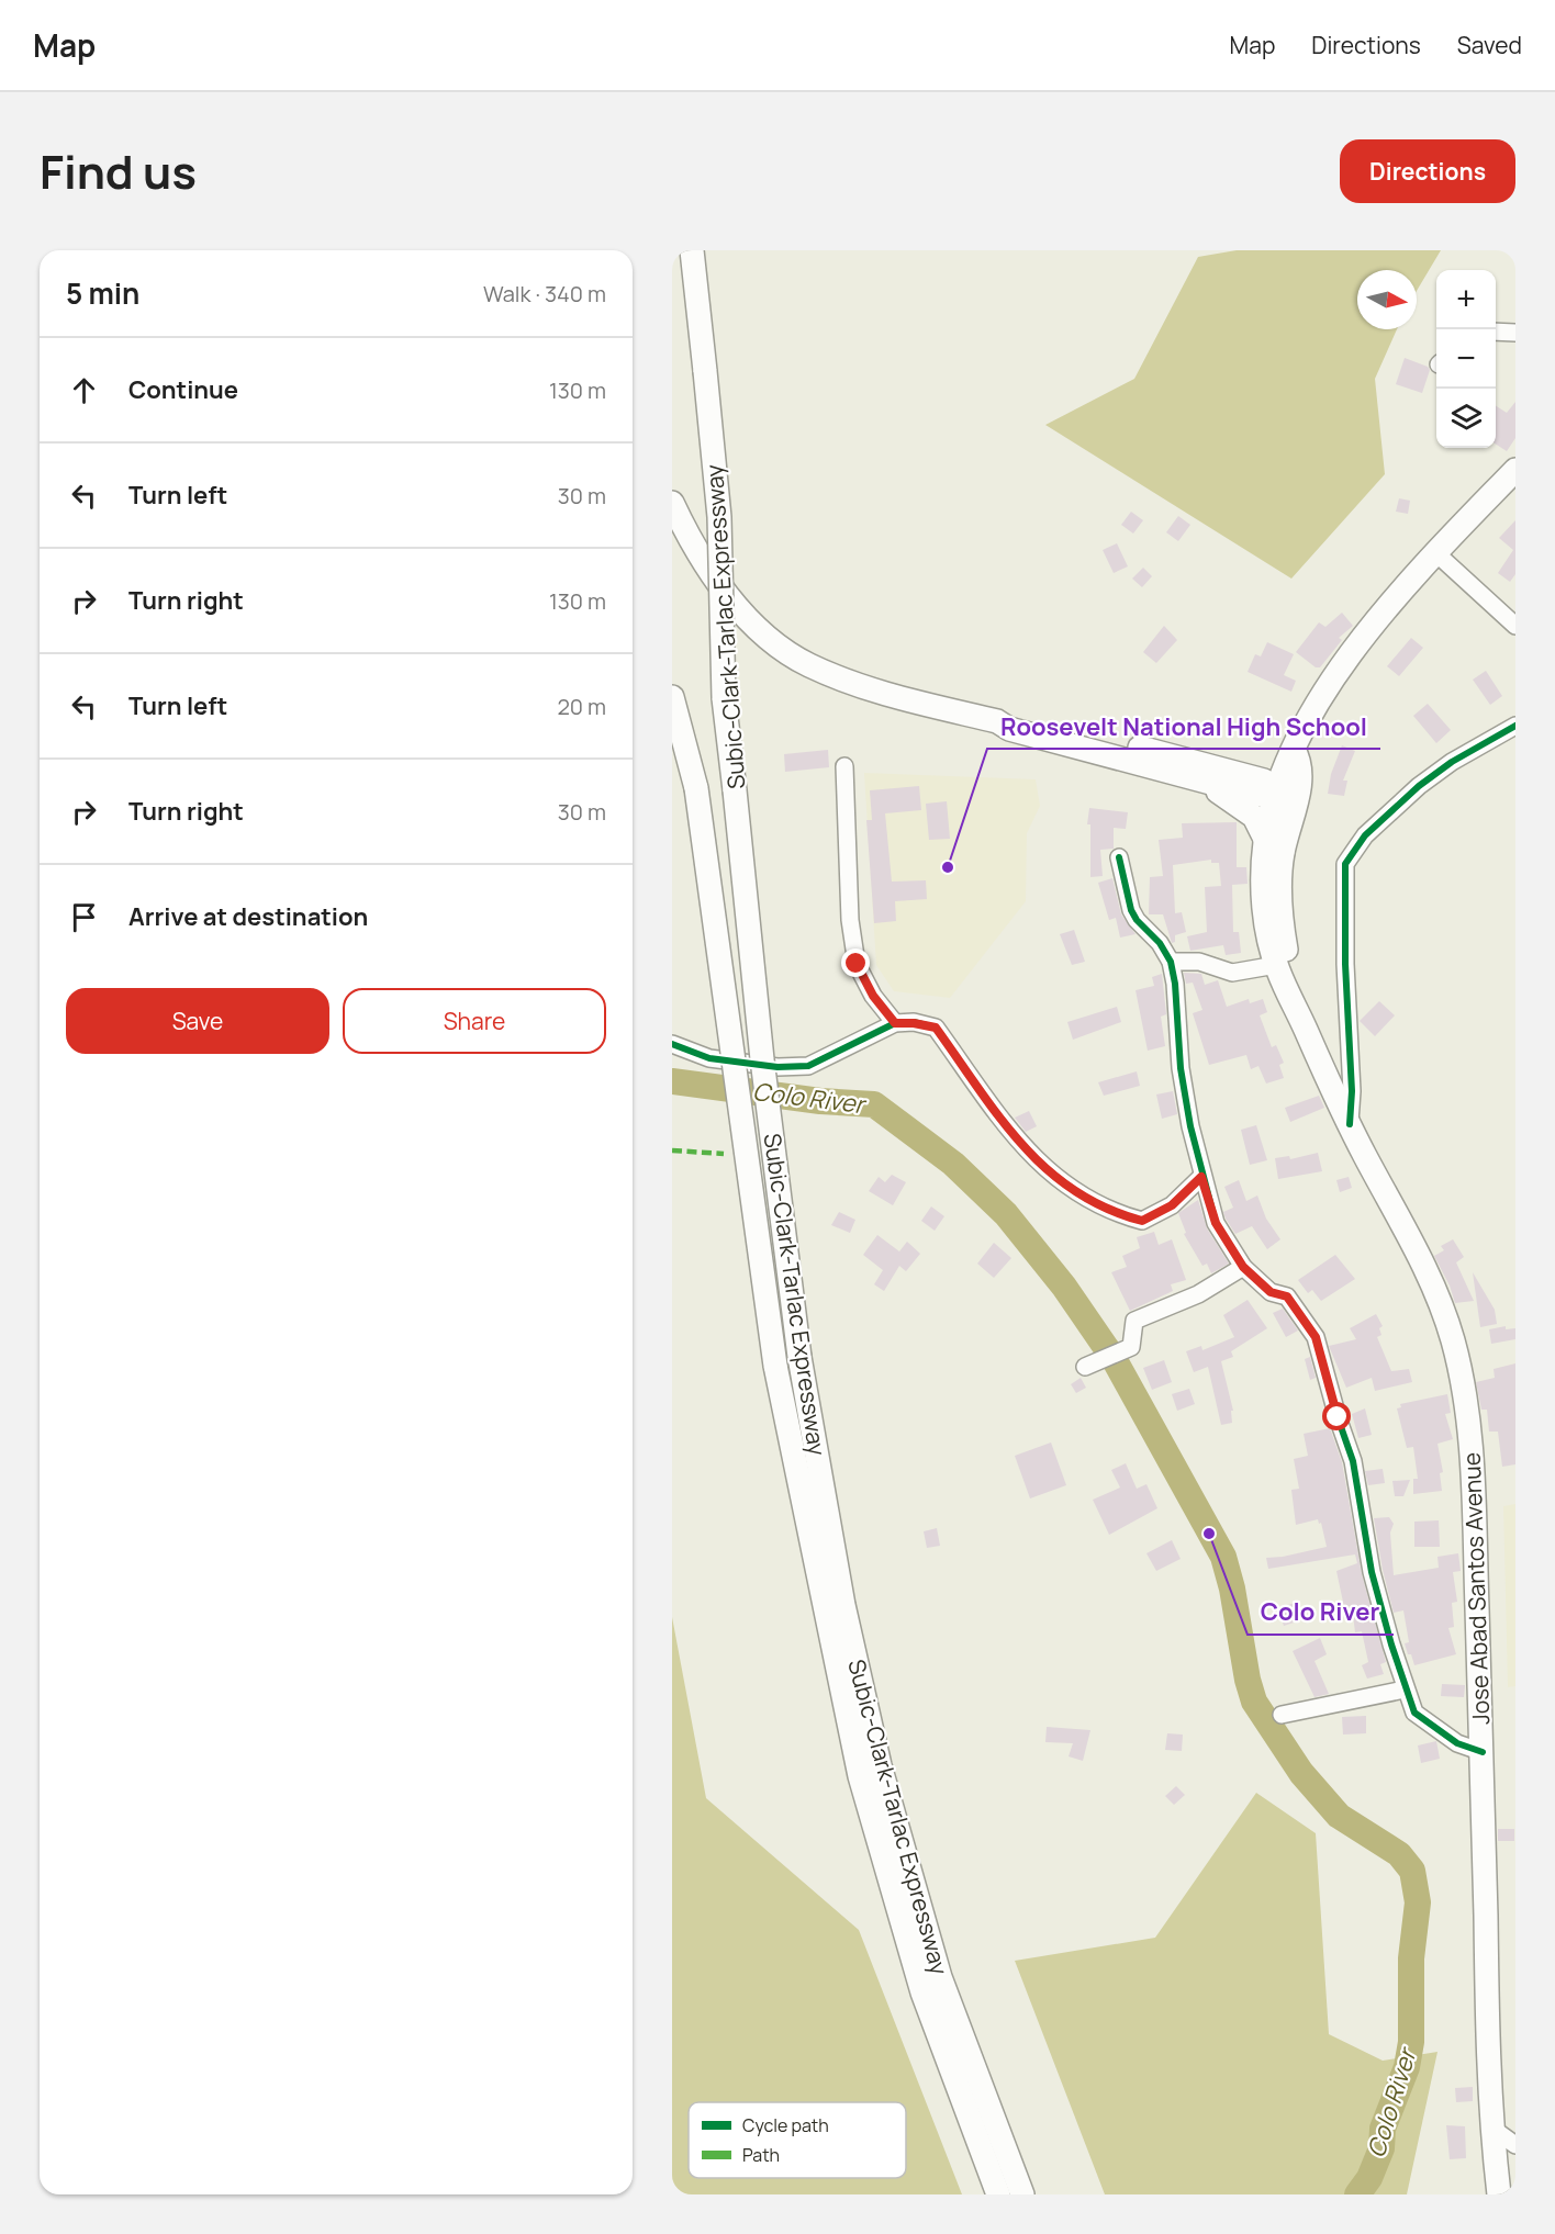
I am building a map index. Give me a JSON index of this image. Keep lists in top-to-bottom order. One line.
{"streets":{"highway":["Subic-Clark-Tarlac Expressway","Jose Abad Santos Avenue"]},"water":["Colo River"],"places":["Roosevelt National High School","Colo River"],"legend":["Cycle path","Path"],"north":"right","page":{"header":"Map","nav":["Map","Directions","Saved"],"title":"Find us","buttons":["Directions",["Save","Share"]],"heading":["5 min","Walk · 340 m"],"map_buttons":["+","−"],"list":[["Continue","130 m"],["Turn left","30 m"],["Turn right","130 m"],["Turn left","20 m"],["Turn right","30 m"],"Arrive at destination"]}}
